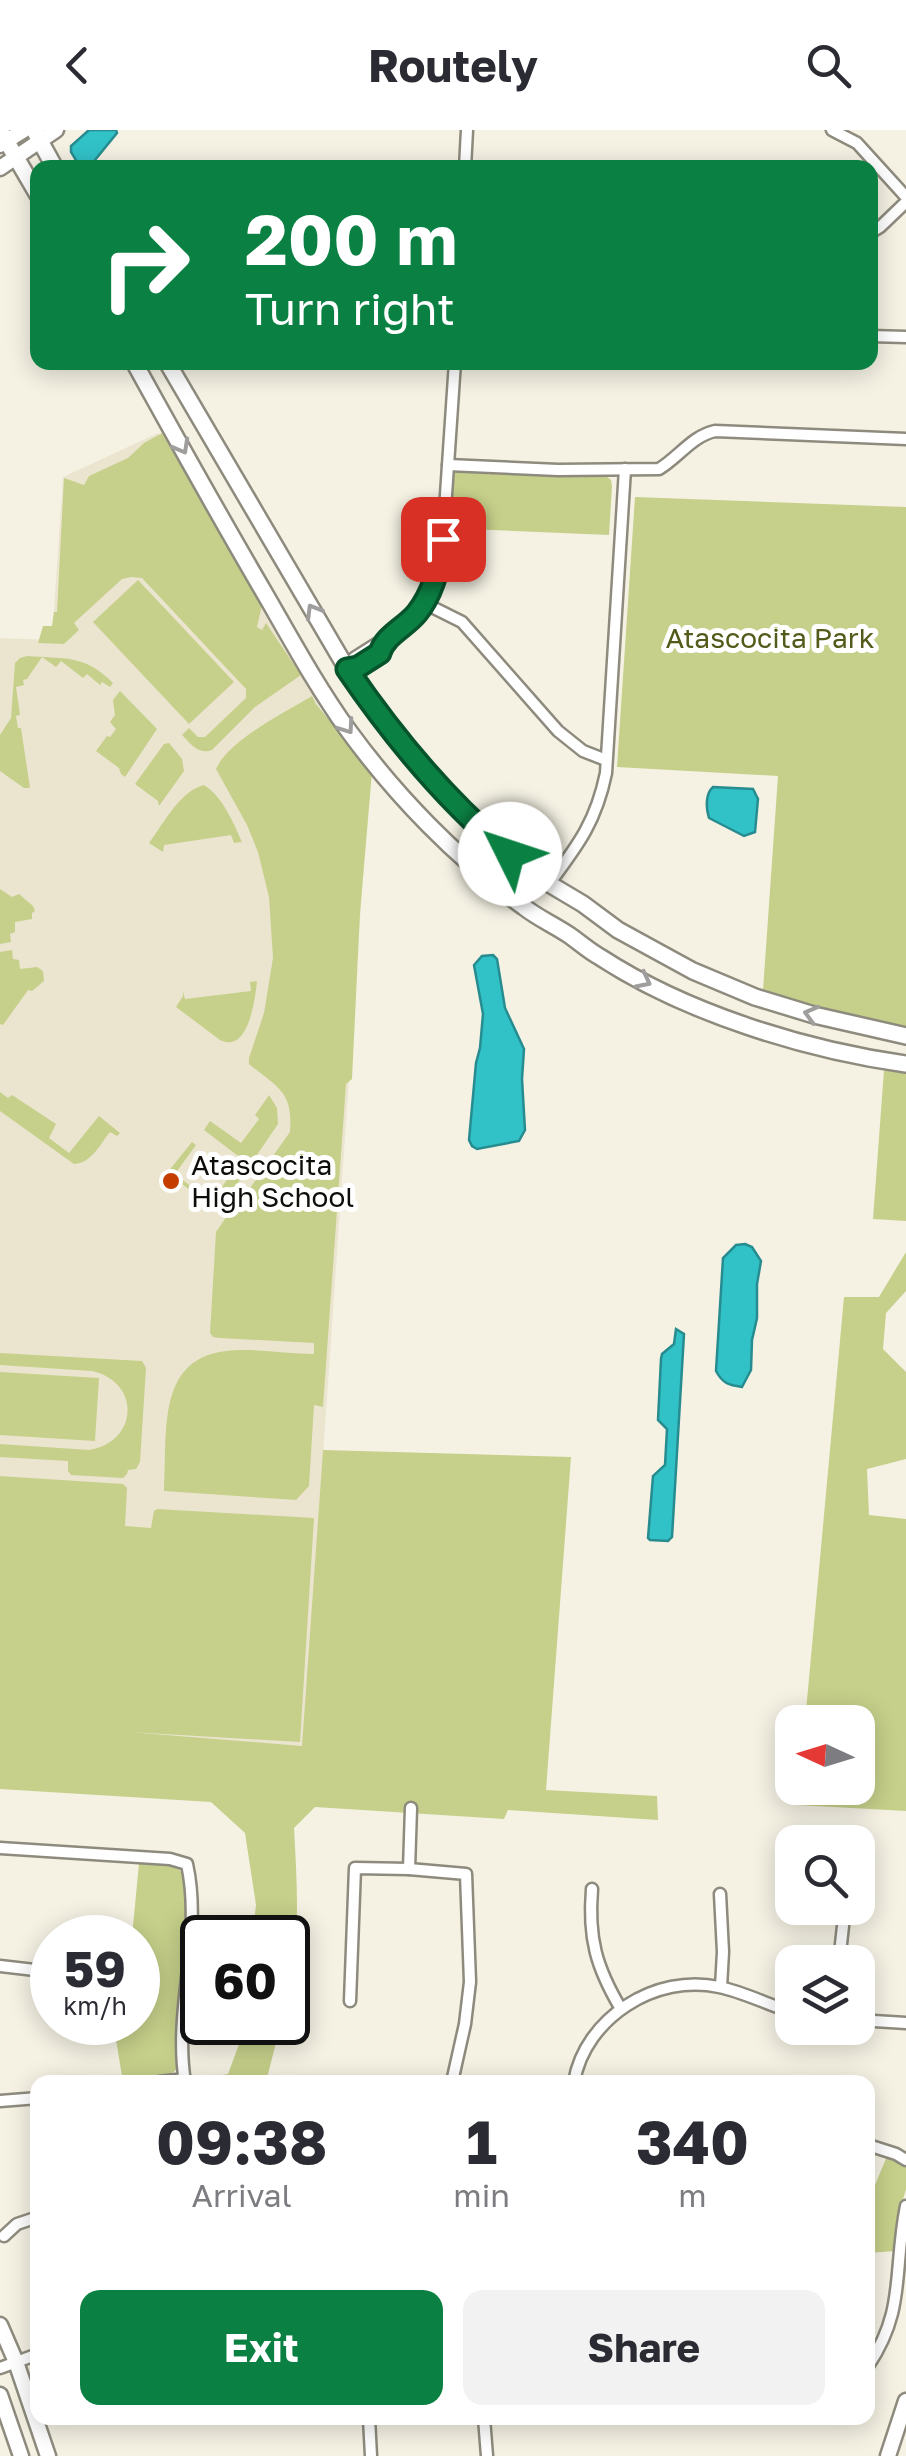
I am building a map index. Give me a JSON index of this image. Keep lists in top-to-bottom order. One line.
{"parks":["Atascocita Park"],"places":["Atascocita High School"],"north":"left","page":{"header":"Routely","turn":["200 m","Turn right"],"speed":"59 km/h","limit":"60","eta":["09:38","Arrival","1","min","340","m"],"buttons":["Exit","Share"]}}
